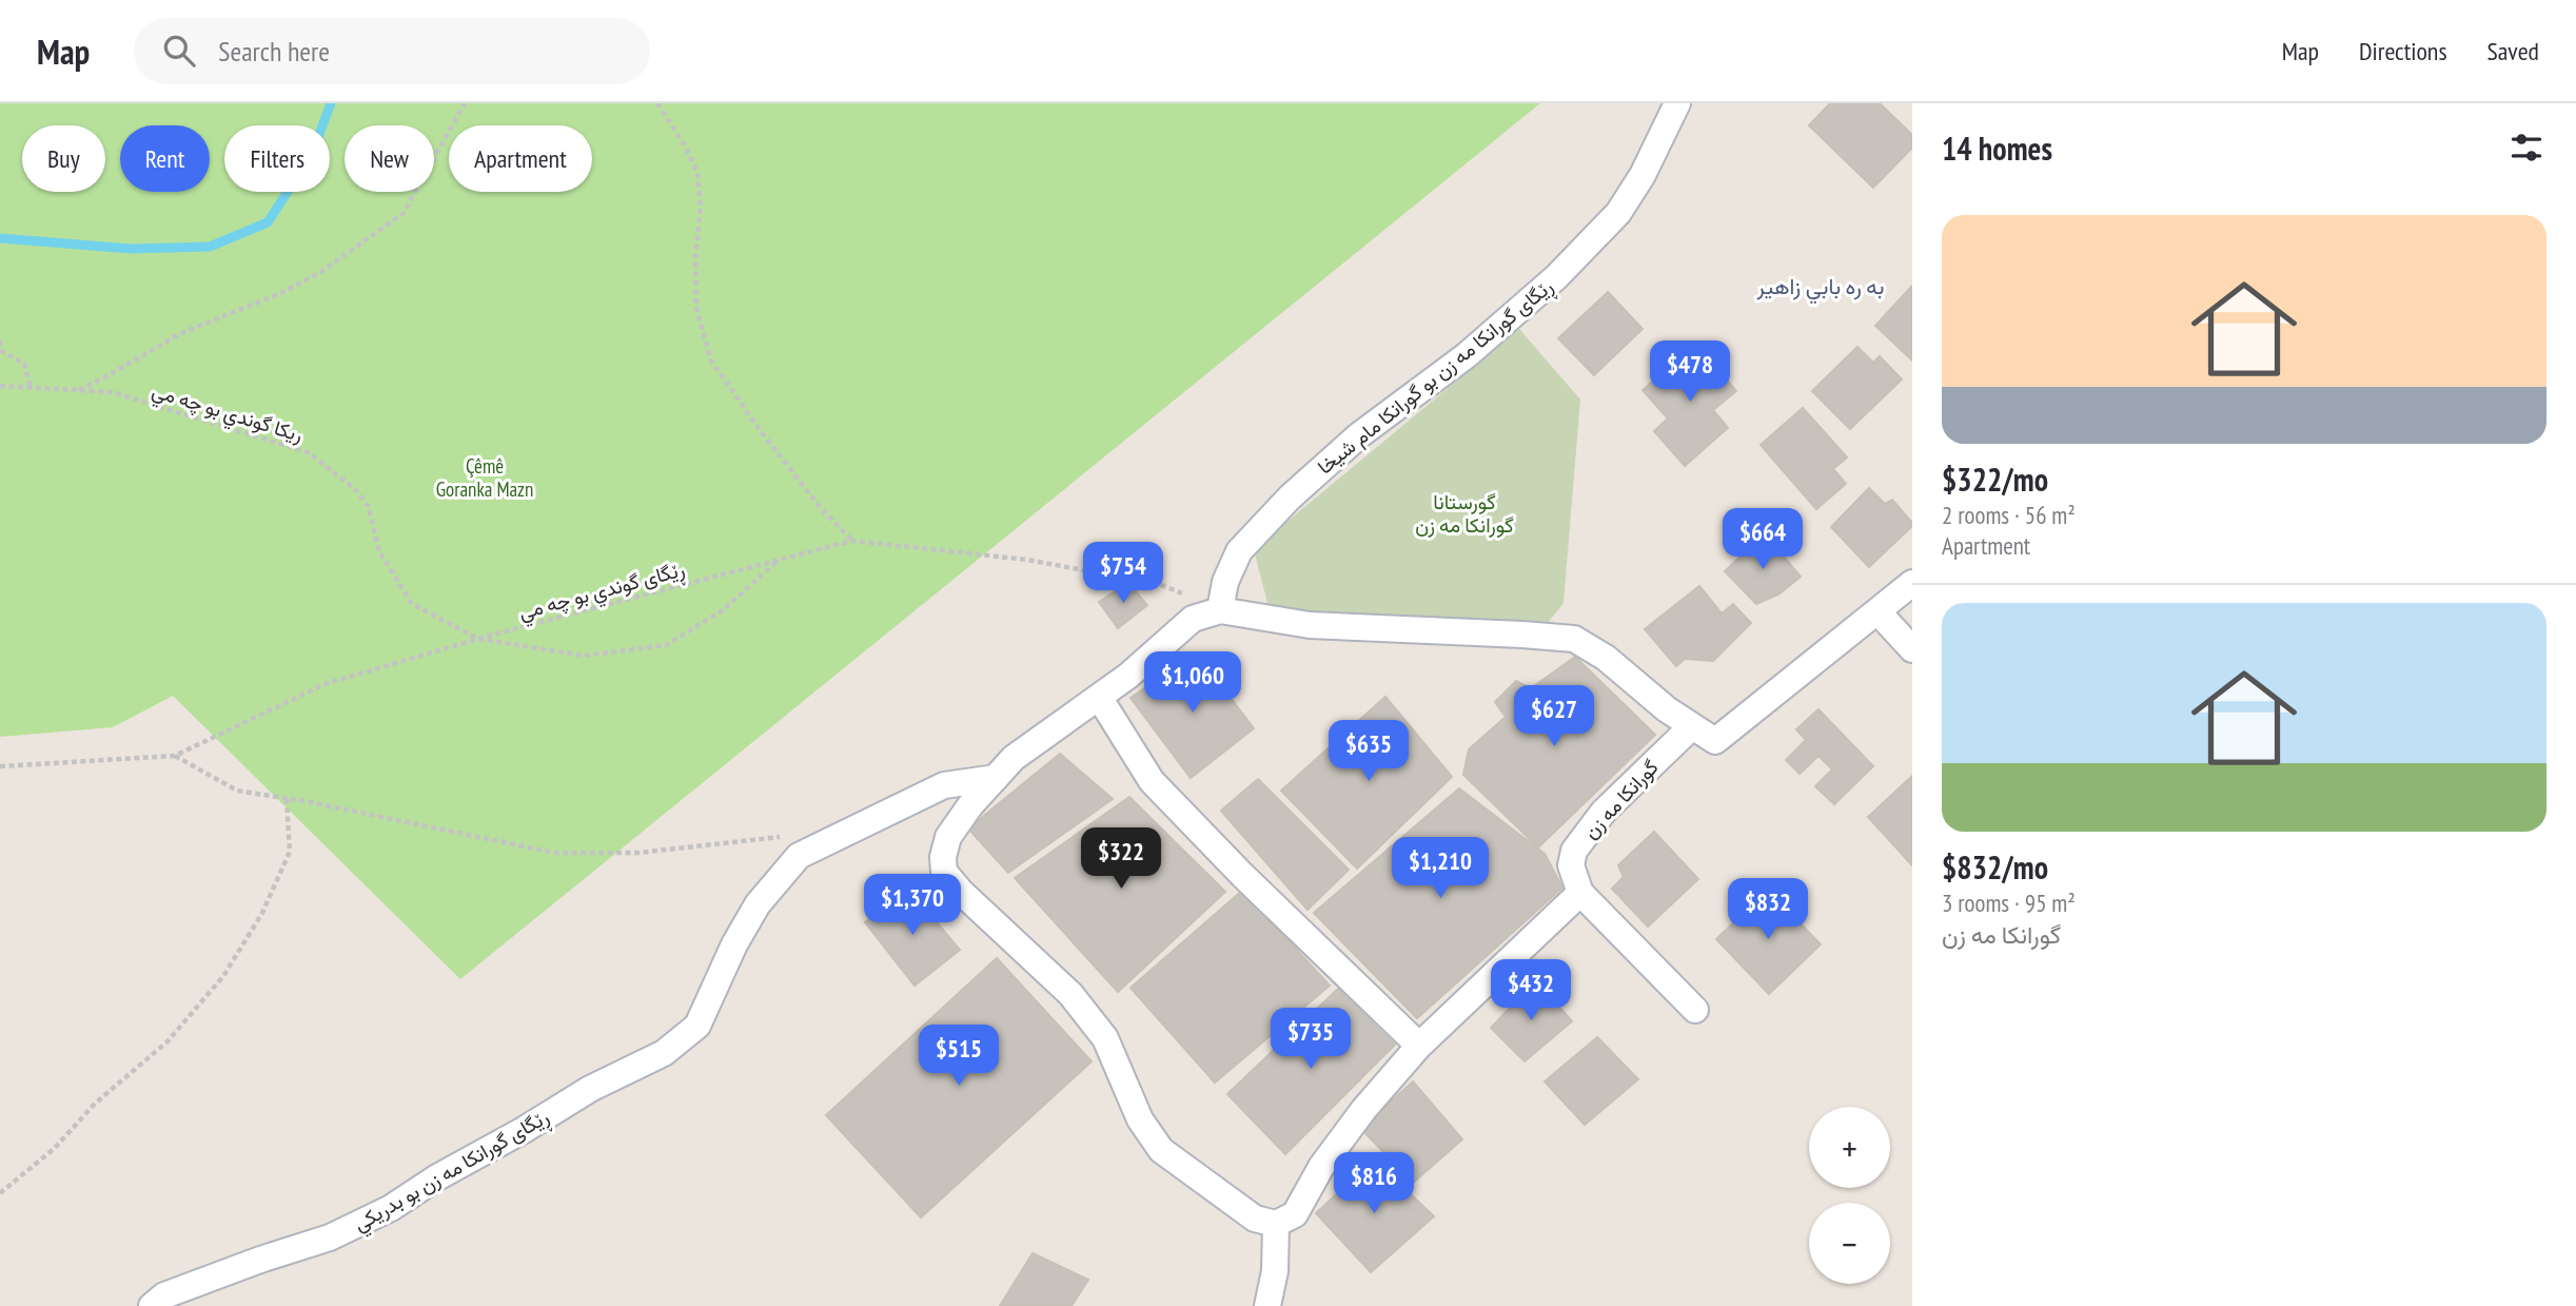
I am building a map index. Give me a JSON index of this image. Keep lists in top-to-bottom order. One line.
{"streets":{"street":["ڕێگای گورانكا مه زن بو گورانکا مام شيخا","گورانكا مه زن","ڕێگای گورانكا مه زن بو بدريكي"],"path":["ريكا گوندي بو چه مي","ڕێگای گوندي بو چه مي"]},"crossings":[["ڕێگای گورانكا مه زن بو گورانکا مام شيخا","ڕێگای گوندي بو چه مي"],["ريكا گوندي بو چه مي","ڕێگای گوندي بو چه مي"]],"districts":["به ره بابي زاهير"],"parks":["Çêmê Goranka Mazn","گورستانا گورانكا مه زن"],"page":{"header":"Map","search":"Search here","nav":["Map","Directions","Saved"],"heading":"14 homes","chip":["Buy","Rent","Filters","New","Apartment"],"list":[{"name":"$322/mo","note":"2 rooms · 56 m² · Apartment"},{"name":"$832/mo","note":"3 rooms · 95 m² · گورانكا مه زن"}],"price":["$478","$664","$754","$1,060","$627","$635","$322","$1,210","$1,370","$832","$432","$735","$515","$816"],"map_buttons":["+","−"]}}
